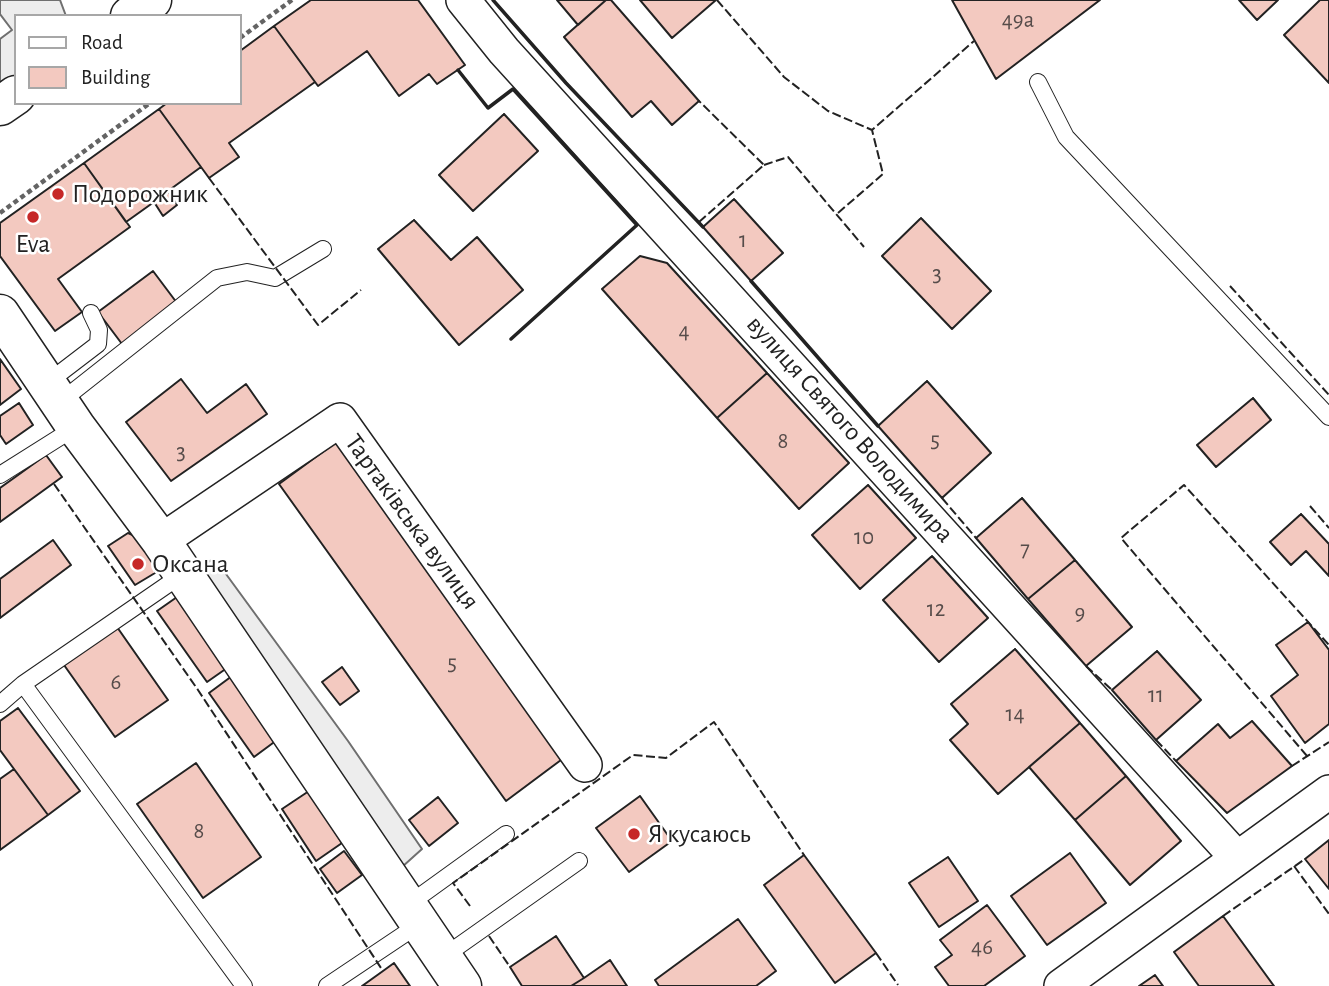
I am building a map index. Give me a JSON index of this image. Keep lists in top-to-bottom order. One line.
{"streets":{"street":["вулиця Святого Володимира","Тартаківська вулиця"]},"places":["Подорожник","Eva","Оксана","Я кусаюсь"],"house_numbers":["49а","1","3","4","5","8","3","10","7","12","9","5","6","11","14","8","46"],"legend":["Road","Building"]}
